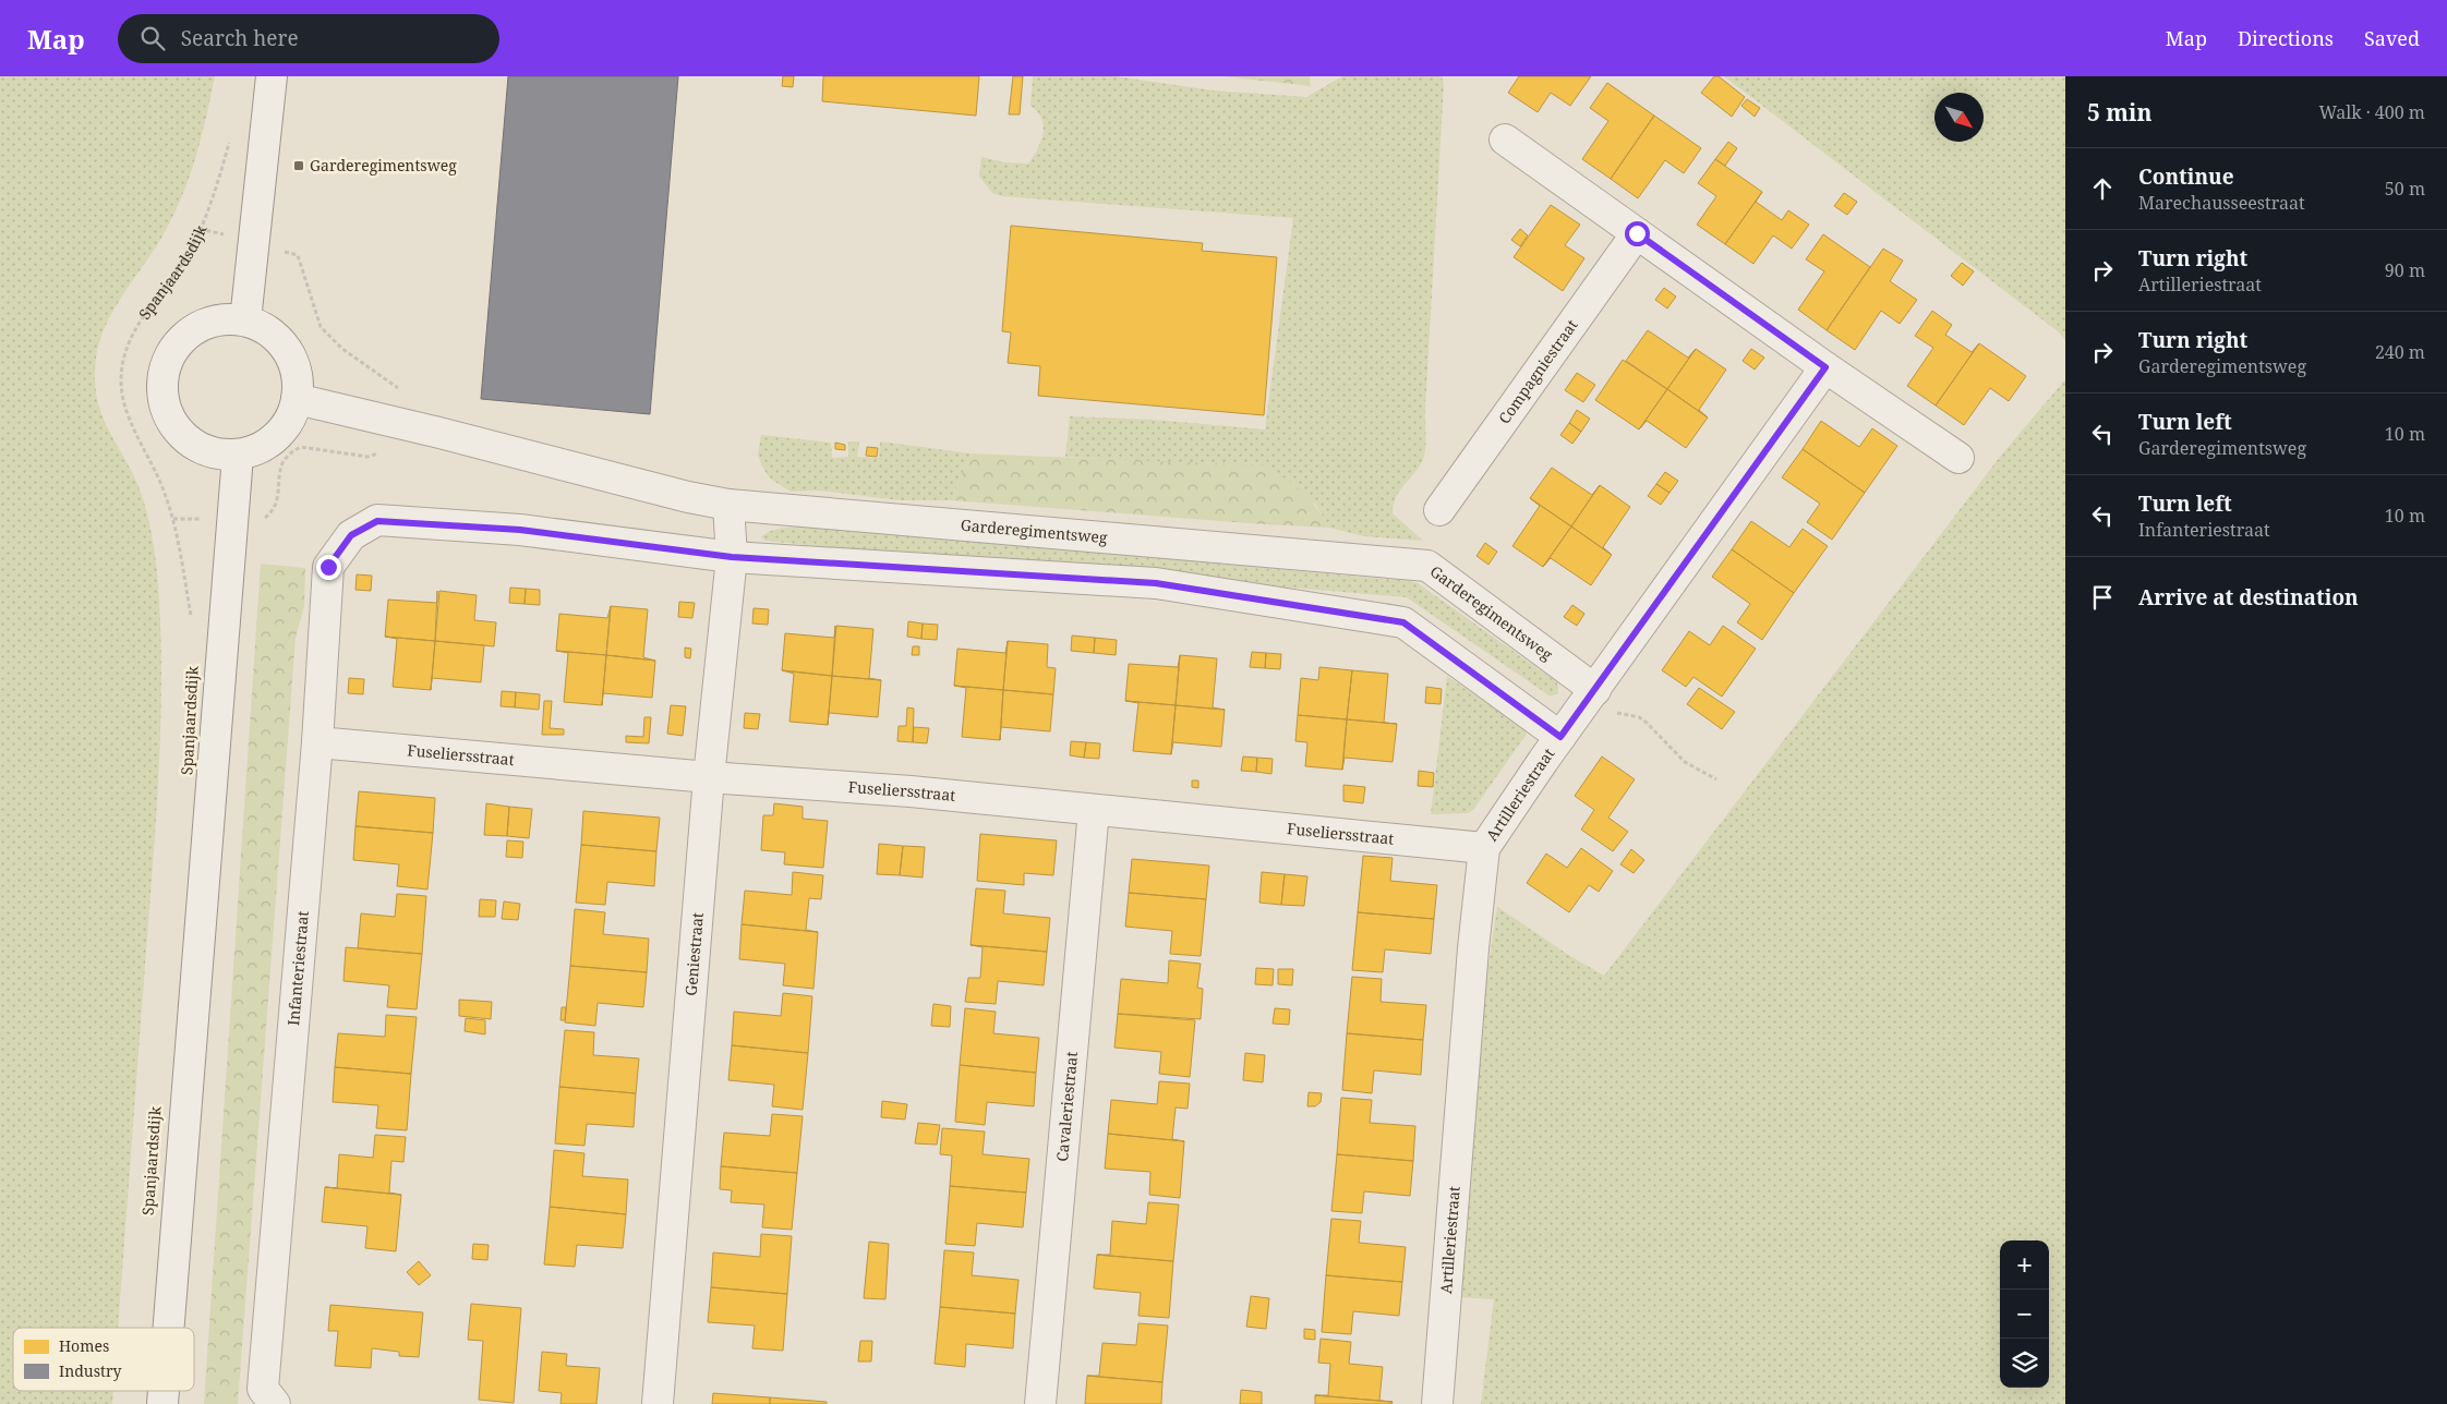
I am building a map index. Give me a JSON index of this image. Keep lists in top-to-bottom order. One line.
{"streets":{"street":["Spanjaardsdijk","Compagniestraat","Garderegimentsweg","Fuseliersstraat","Artilleriestraat","Geniestraat","Infanteriestraat","Cavaleriestraat"]},"crossings":[["Spanjaardsdijk","Garderegimentsweg"],["Garderegimentsweg","Artilleriestraat"],["Garderegimentsweg","Geniestraat"],["Fuseliersstraat","Artilleriestraat"],["Fuseliersstraat","Geniestraat"],["Fuseliersstraat","Infanteriestraat"],["Fuseliersstraat","Cavaleriestraat"],["Geniestraat","Infanteriestraat"]],"places":{"transit":["Garderegimentsweg"]},"legend":["Homes","Industry"],"north":"bottom right","page":{"header":"Map","search":"Search here","nav":["Map","Directions","Saved"],"heading":["5 min","Walk · 400 m"],"list":[["Continue","Marechausseestraat","50 m"],["Turn right","Artilleriestraat","90 m"],["Turn right","Garderegimentsweg","240 m"],["Turn left","Garderegimentsweg","10 m"],["Turn left","Infanteriestraat","10 m"],"Arrive at destination"],"map_buttons":["+","−"]}}
